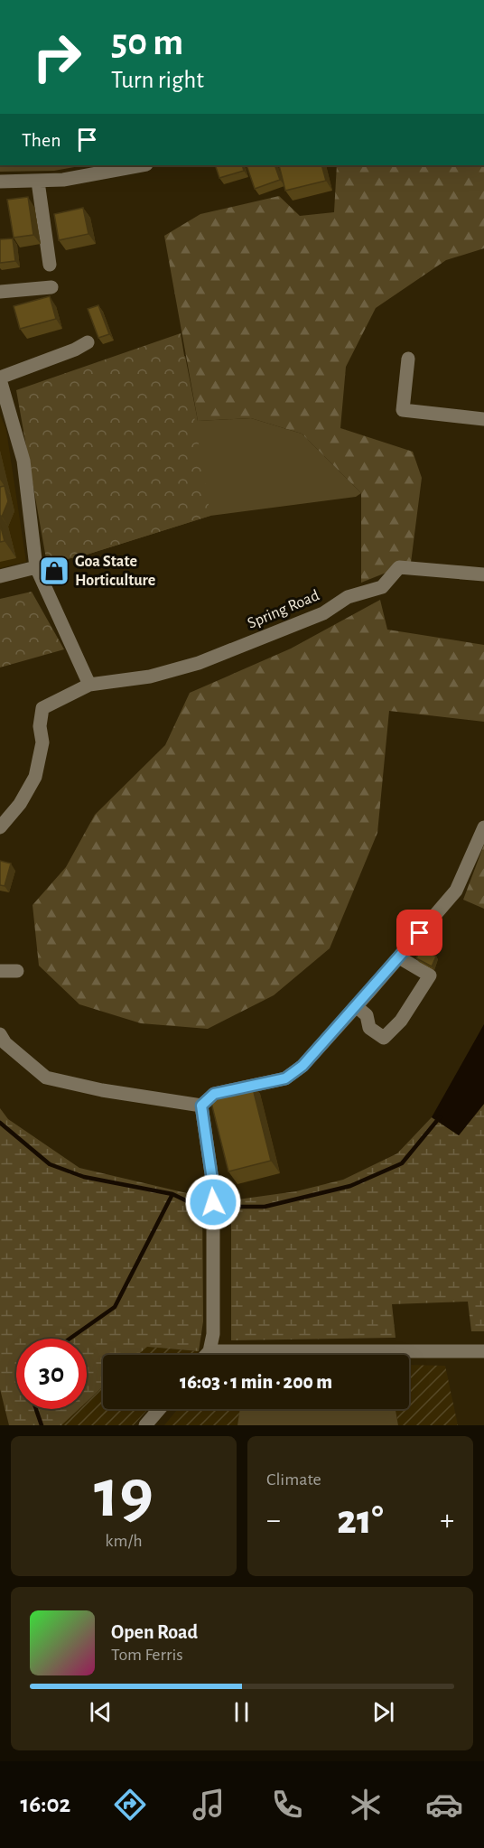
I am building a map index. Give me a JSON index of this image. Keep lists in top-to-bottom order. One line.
{"streets":{"street":["Spring Road"]},"places":{"shop":["Goa State Horticulture"]},"page":{"turn":["50 m","Turn right"],"then":"Then","limit":"30","trip":"16:03 · 1 min · 200 m","tile":[["19","km/h"],"Climate"],"heat":["−","21°","+"],"song":["Open Road","Tom Ferris"],"tabs":"16:02"}}
